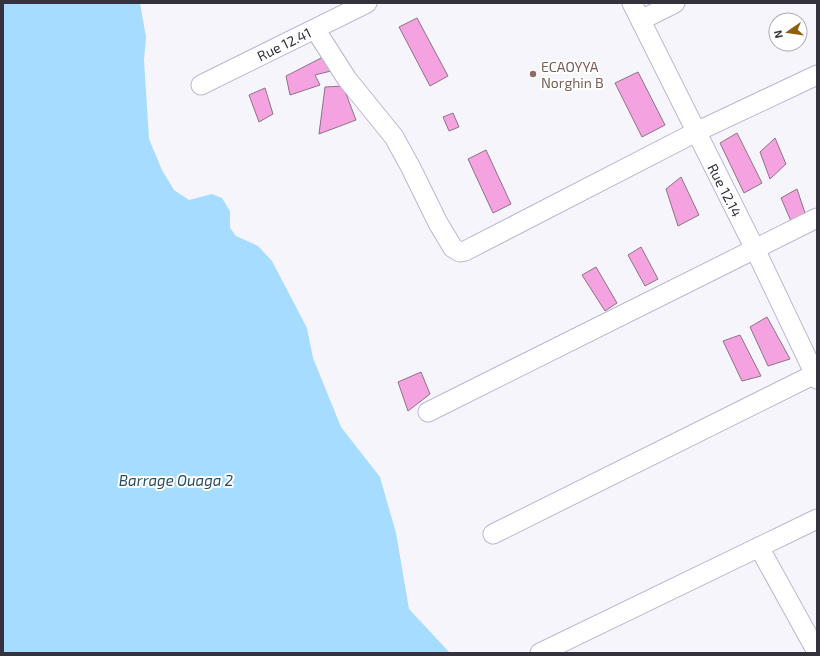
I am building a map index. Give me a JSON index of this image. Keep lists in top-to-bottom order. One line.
{"streets":{"street":["Rue 12.41","Rue 12.14"]},"water":["Barrage Ouaga 2"],"places":["ECAOYYA Norghin B"],"north":"left"}
